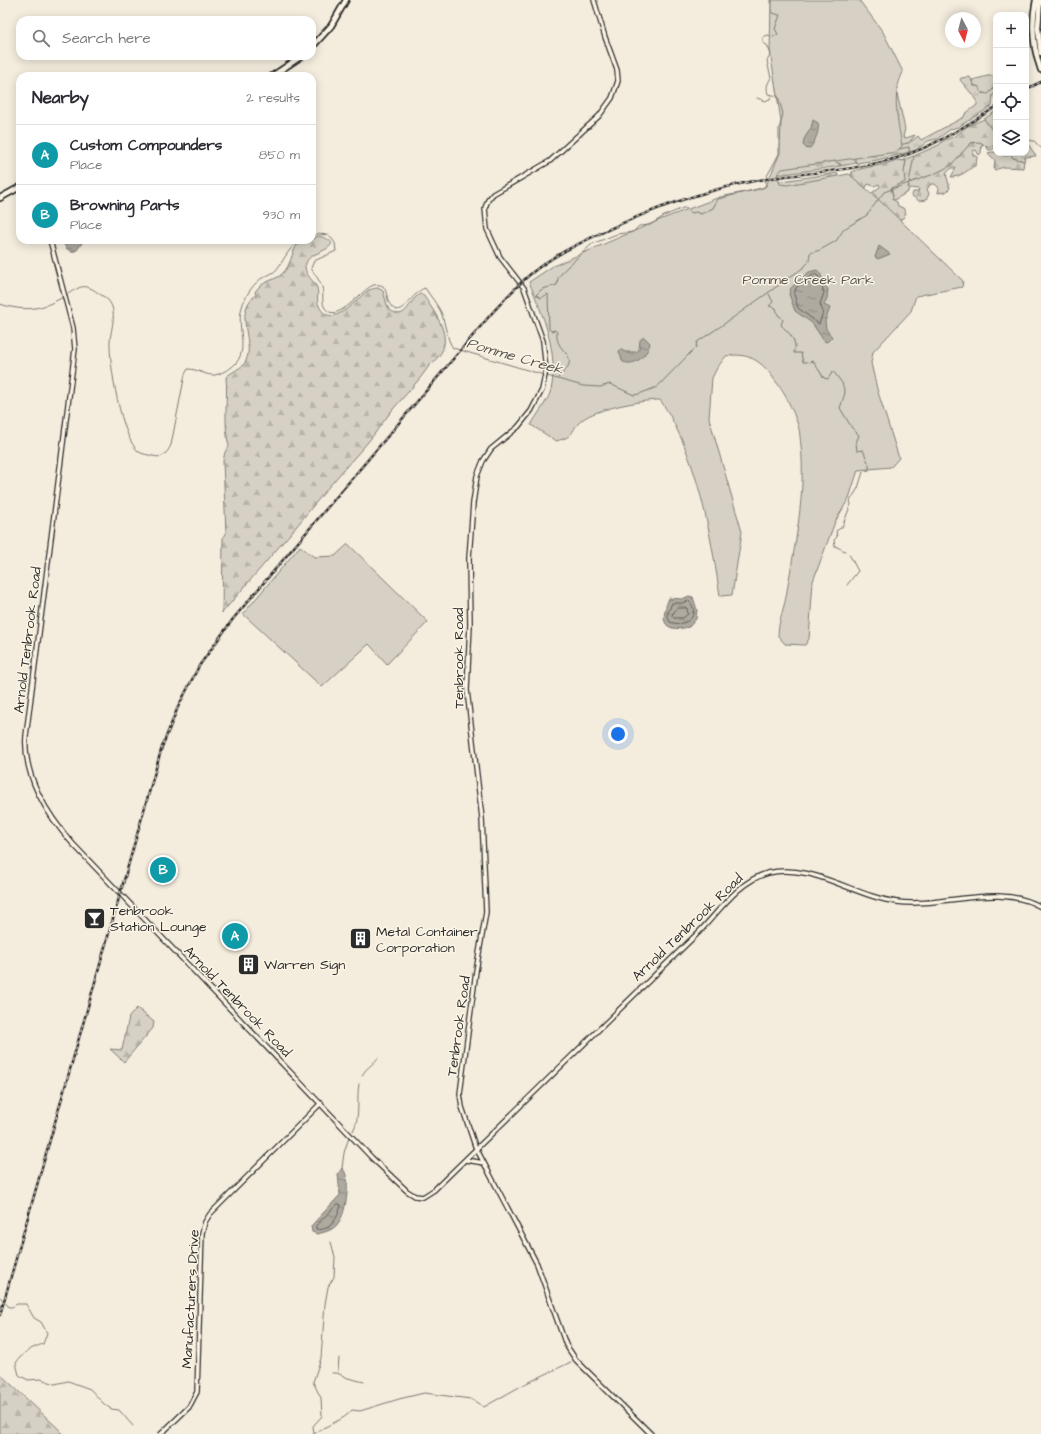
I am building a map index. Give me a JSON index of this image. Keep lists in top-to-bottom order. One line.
{"streets":{"street":["Arnold Tenbrook Road","Tenbrook Road","Manufacturers Drive"]},"crossings":[["Arnold Tenbrook Road","Tenbrook Road"],["Arnold Tenbrook Road","Manufacturers Drive"]],"water":["Pomme Creek"],"parks":["Pomme Creek Park"],"places":{"bar":["Tenbrook Station Lounge"],"building":["Metal Container Corporation","Warren Sign"]},"north":"bottom","page":{"map_buttons":["+","−"],"search":"Search here","heading":["Nearby","2 results"],"list":[{"mark":"A","name":"Custom Compounders","note":"Place","value":"850 m"},{"mark":"B","name":"Browning Parts","note":"Place","value":"930 m"}],"pins":["B","A"]}}
